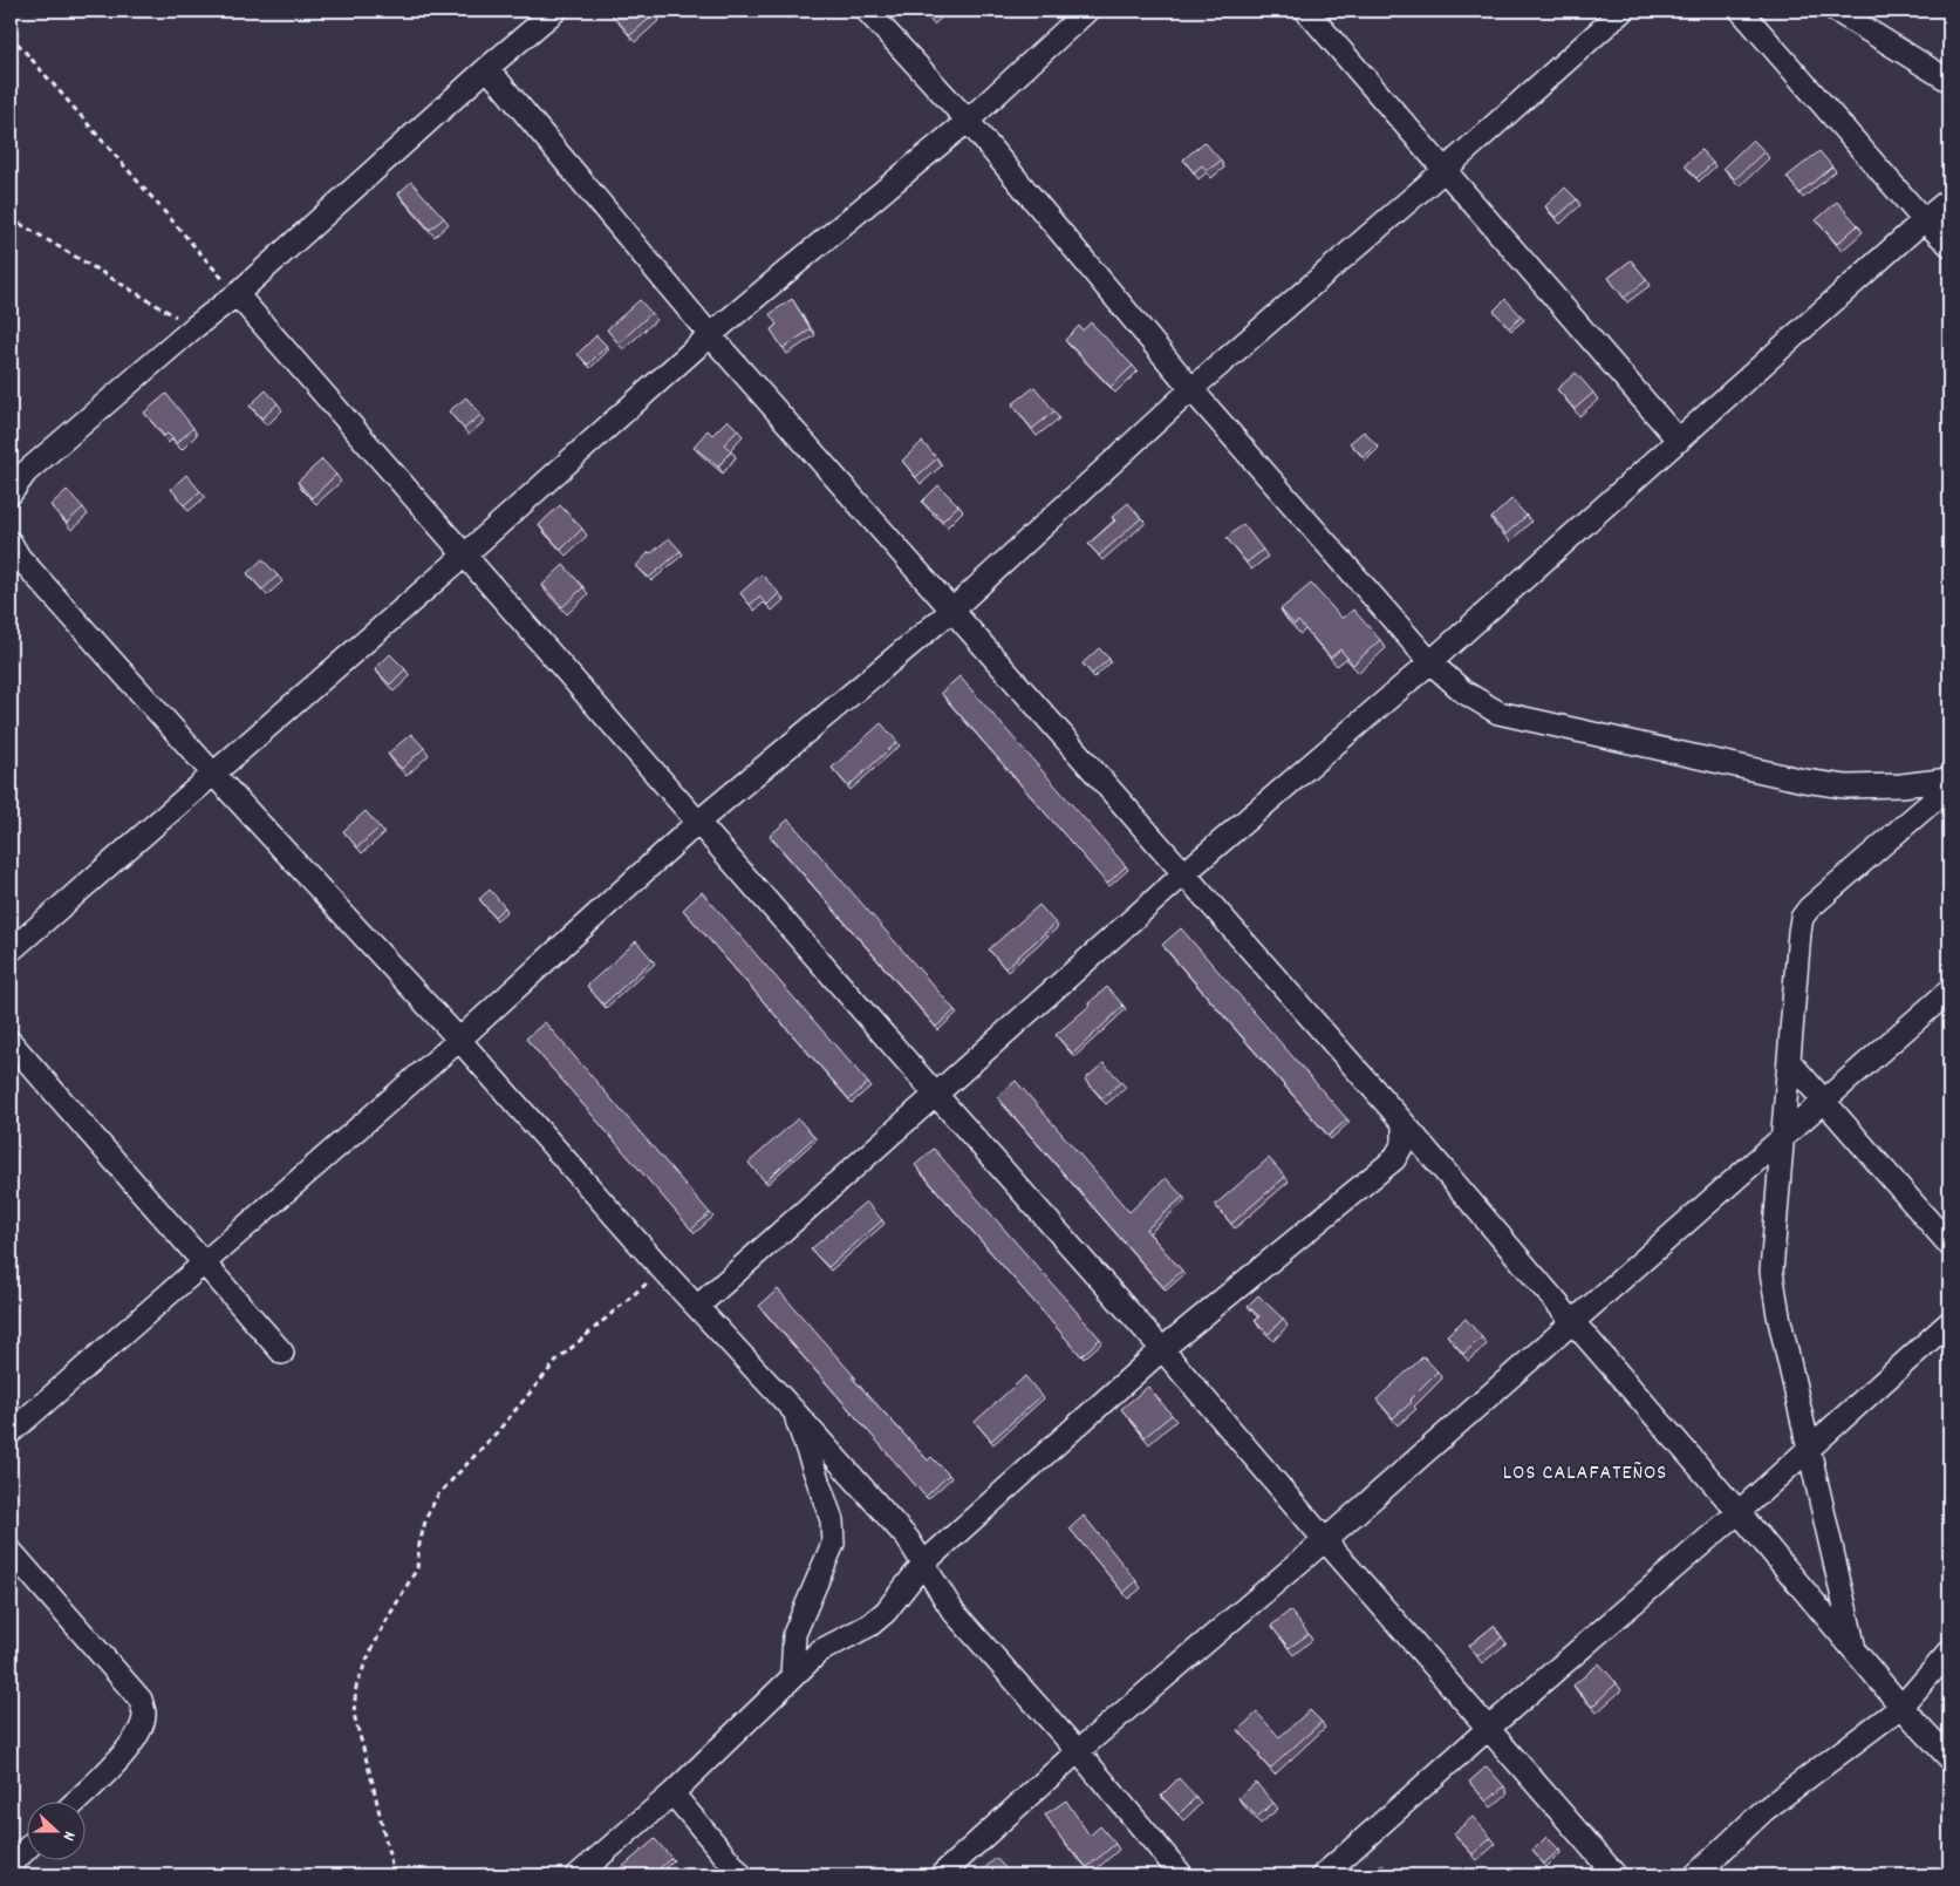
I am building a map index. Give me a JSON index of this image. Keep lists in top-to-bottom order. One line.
{"districts":["LOS CALAFATEÑOS"],"north":"right"}
